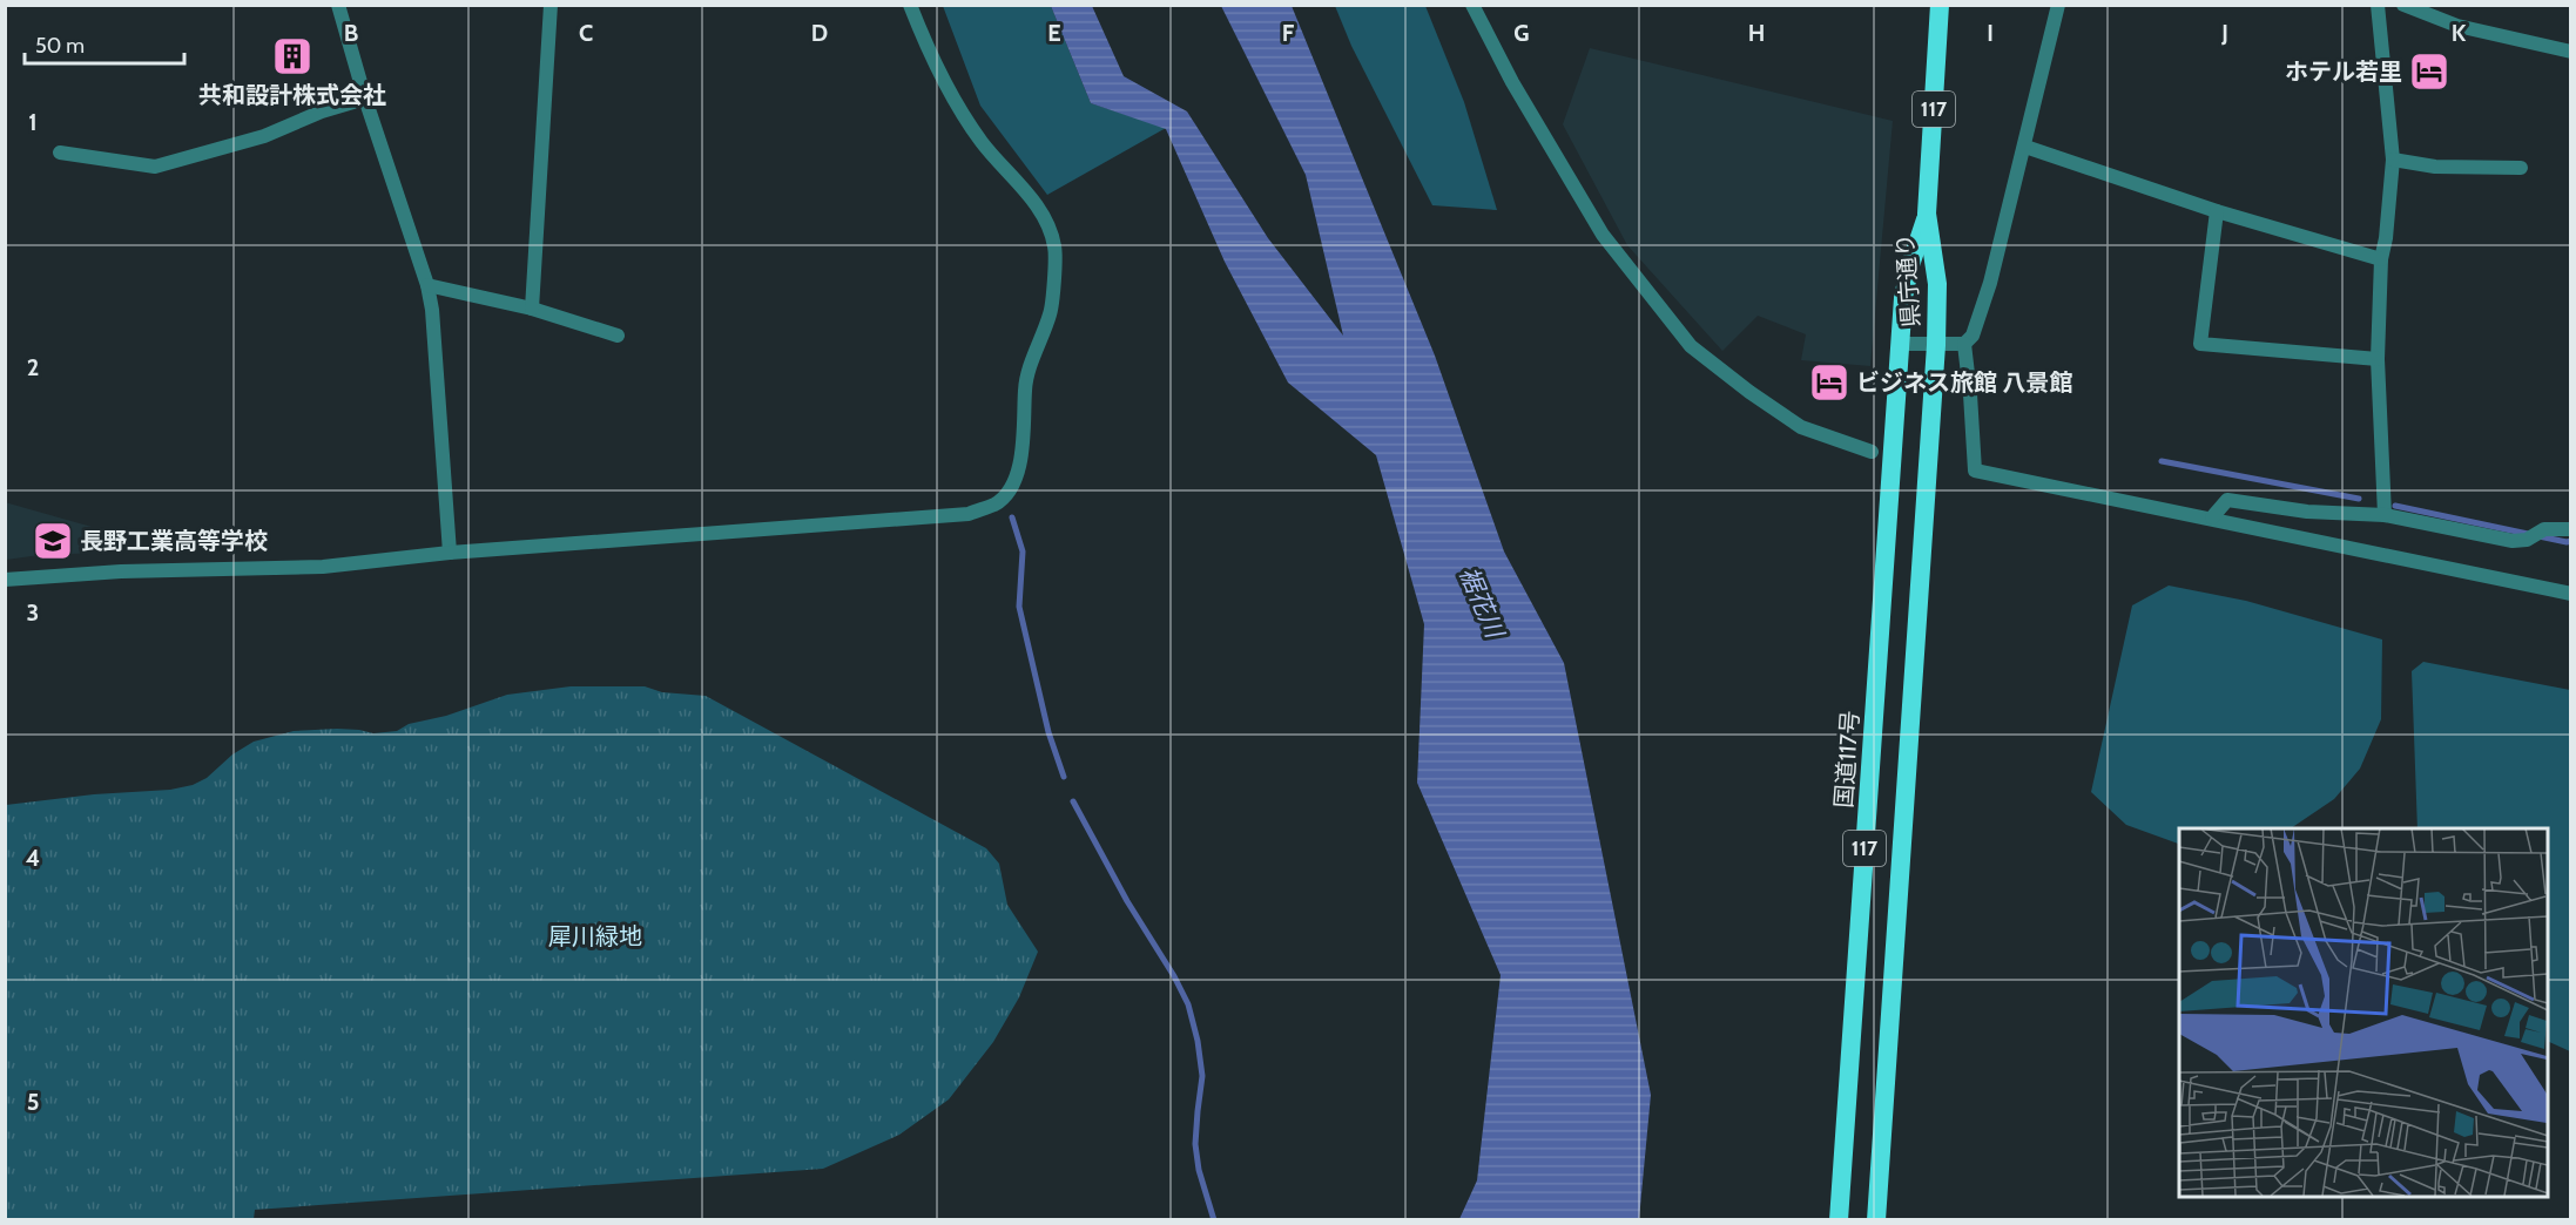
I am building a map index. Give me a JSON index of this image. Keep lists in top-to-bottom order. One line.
{"streets":{"highway":["117","県庁通り","国道117号"]},"crossings":[["117","県庁通り"],["県庁通り","国道117号"]],"water":["裾花川"],"parks":["犀川緑地"],"places":{"building":["共和設計株式会社"],"hotel":["ホテル若里","ビジネス旅館 八景館"],"school or university":["長野工業高等学校"]},"scale_bar":"50 m","grid":{"columns":["B","C","D","E","F","G","H","I","J","K"],"rows":["1","2","3","4","5"]}}
